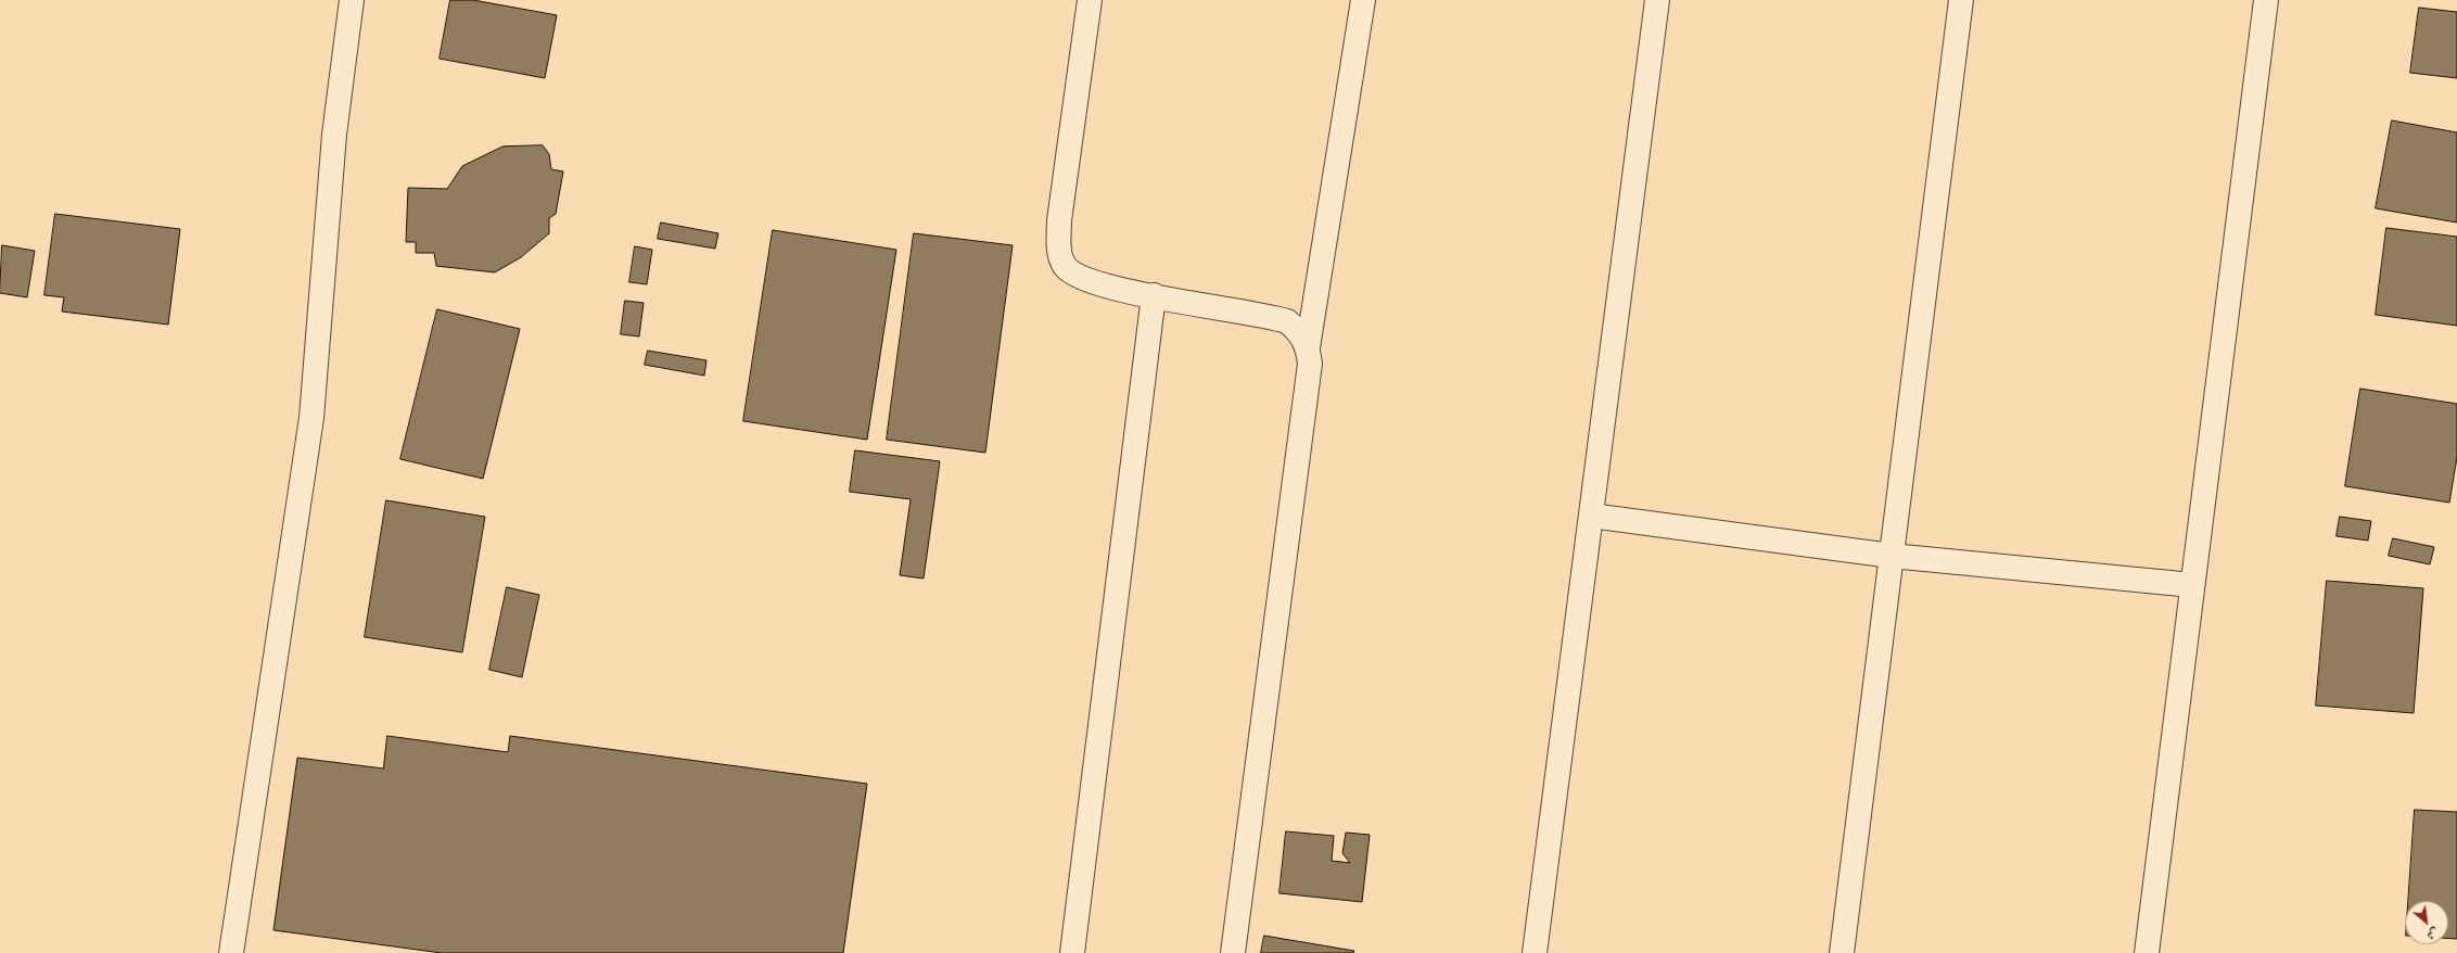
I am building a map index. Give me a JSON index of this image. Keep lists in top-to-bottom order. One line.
{"north":"bottom right"}
